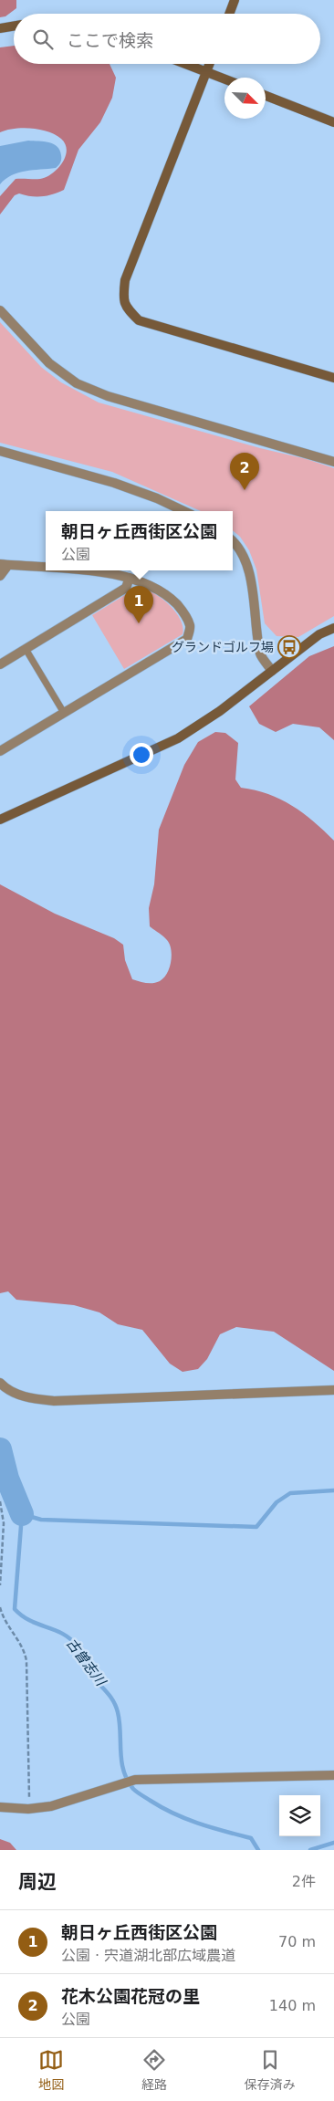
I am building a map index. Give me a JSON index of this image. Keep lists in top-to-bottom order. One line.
{"water":["古曽志川"],"places":{"bus stop":["グランドゴルフ場"]},"north":"bottom right","page":{"search":"ここで検索","pins":["2","1"],"popup":["朝日ヶ丘西街区公園","公園"],"heading":["周辺","2件"],"list":[{"mark":"1","name":"朝日ヶ丘西街区公園","note":"公園 · 宍道湖北部広域農道","value":"70 m"},{"mark":"2","name":"花木公園花冠の里","note":"公園","value":"140 m"}],"nav":["地図","経路","保存済み"]}}
